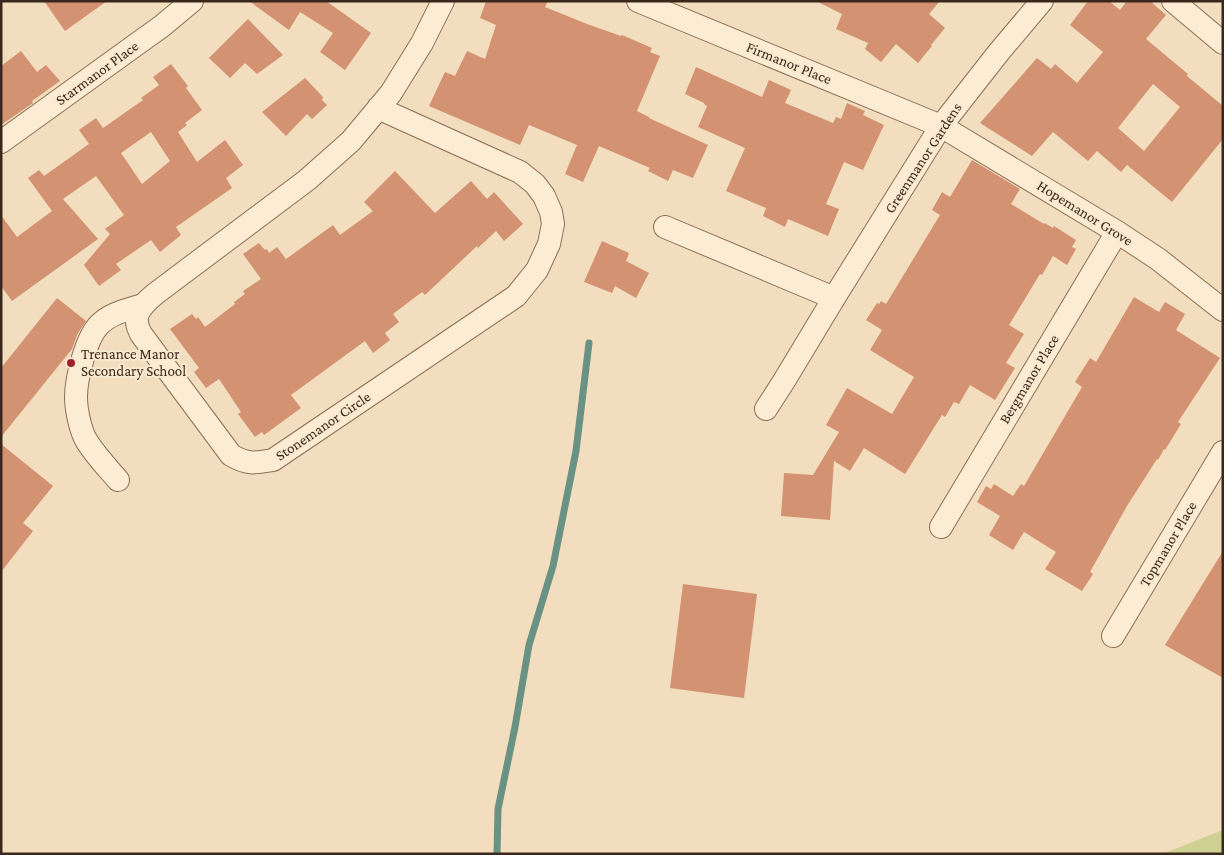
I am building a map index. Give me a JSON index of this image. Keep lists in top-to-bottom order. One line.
{"streets":{"street":["Firmanor Place","Starmanor Place","Greenmanor Gardens","Hopemanor Grove","Bergmanor Place","Stonemanor Circle","Topmanor Place"]},"crossings":[["Firmanor Place","Greenmanor Gardens"],["Firmanor Place","Hopemanor Grove"],["Greenmanor Gardens","Hopemanor Grove"],["Hopemanor Grove","Bergmanor Place"]],"places":["Trenance Manor Secondary School"]}
